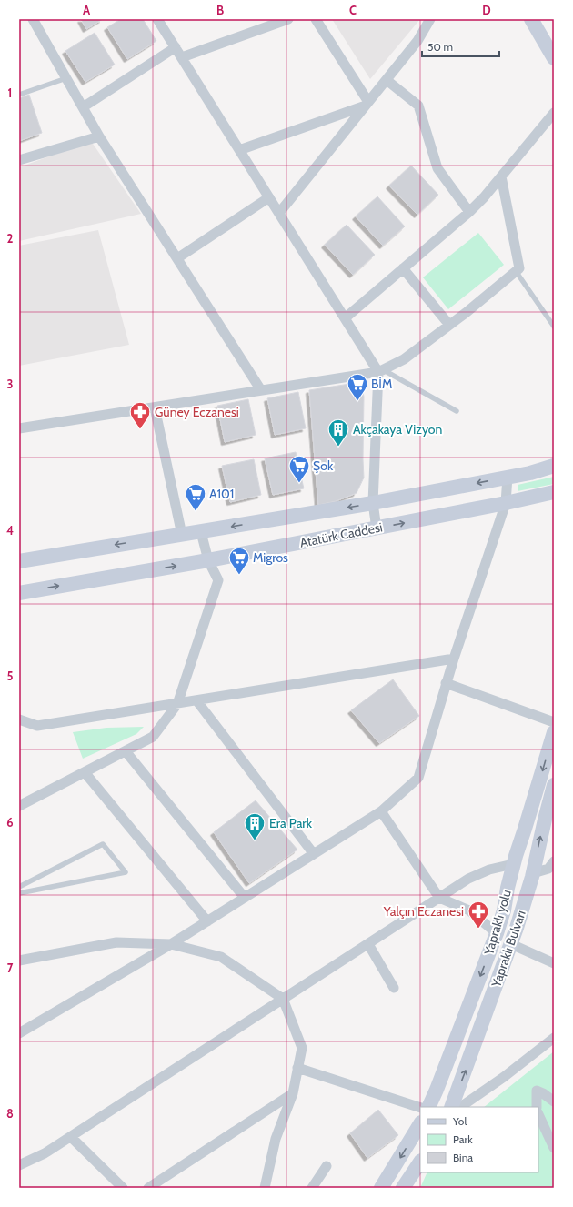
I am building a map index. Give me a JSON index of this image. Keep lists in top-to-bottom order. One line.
{"streets":{"main road":["Atatürk Caddesi","Yapraklı yolu","Yapraklı Bulvarı"]},"one_way":["Yapraklı yolu","Yapraklı Bulvarı"],"places":{"supermarket":["BİM","Şok","A101","Migros"],"pharmacy":["Güney Eczanesi","Yalçın Eczanesi"],"building":["Akçakaya Vizyon","Era Park"]},"legend":["Yol","Park","Bina"],"scale_bar":"50 m","grid":{"columns":["A","B","C","D"],"rows":["1","2","3","4","5","6","7","8"]}}
